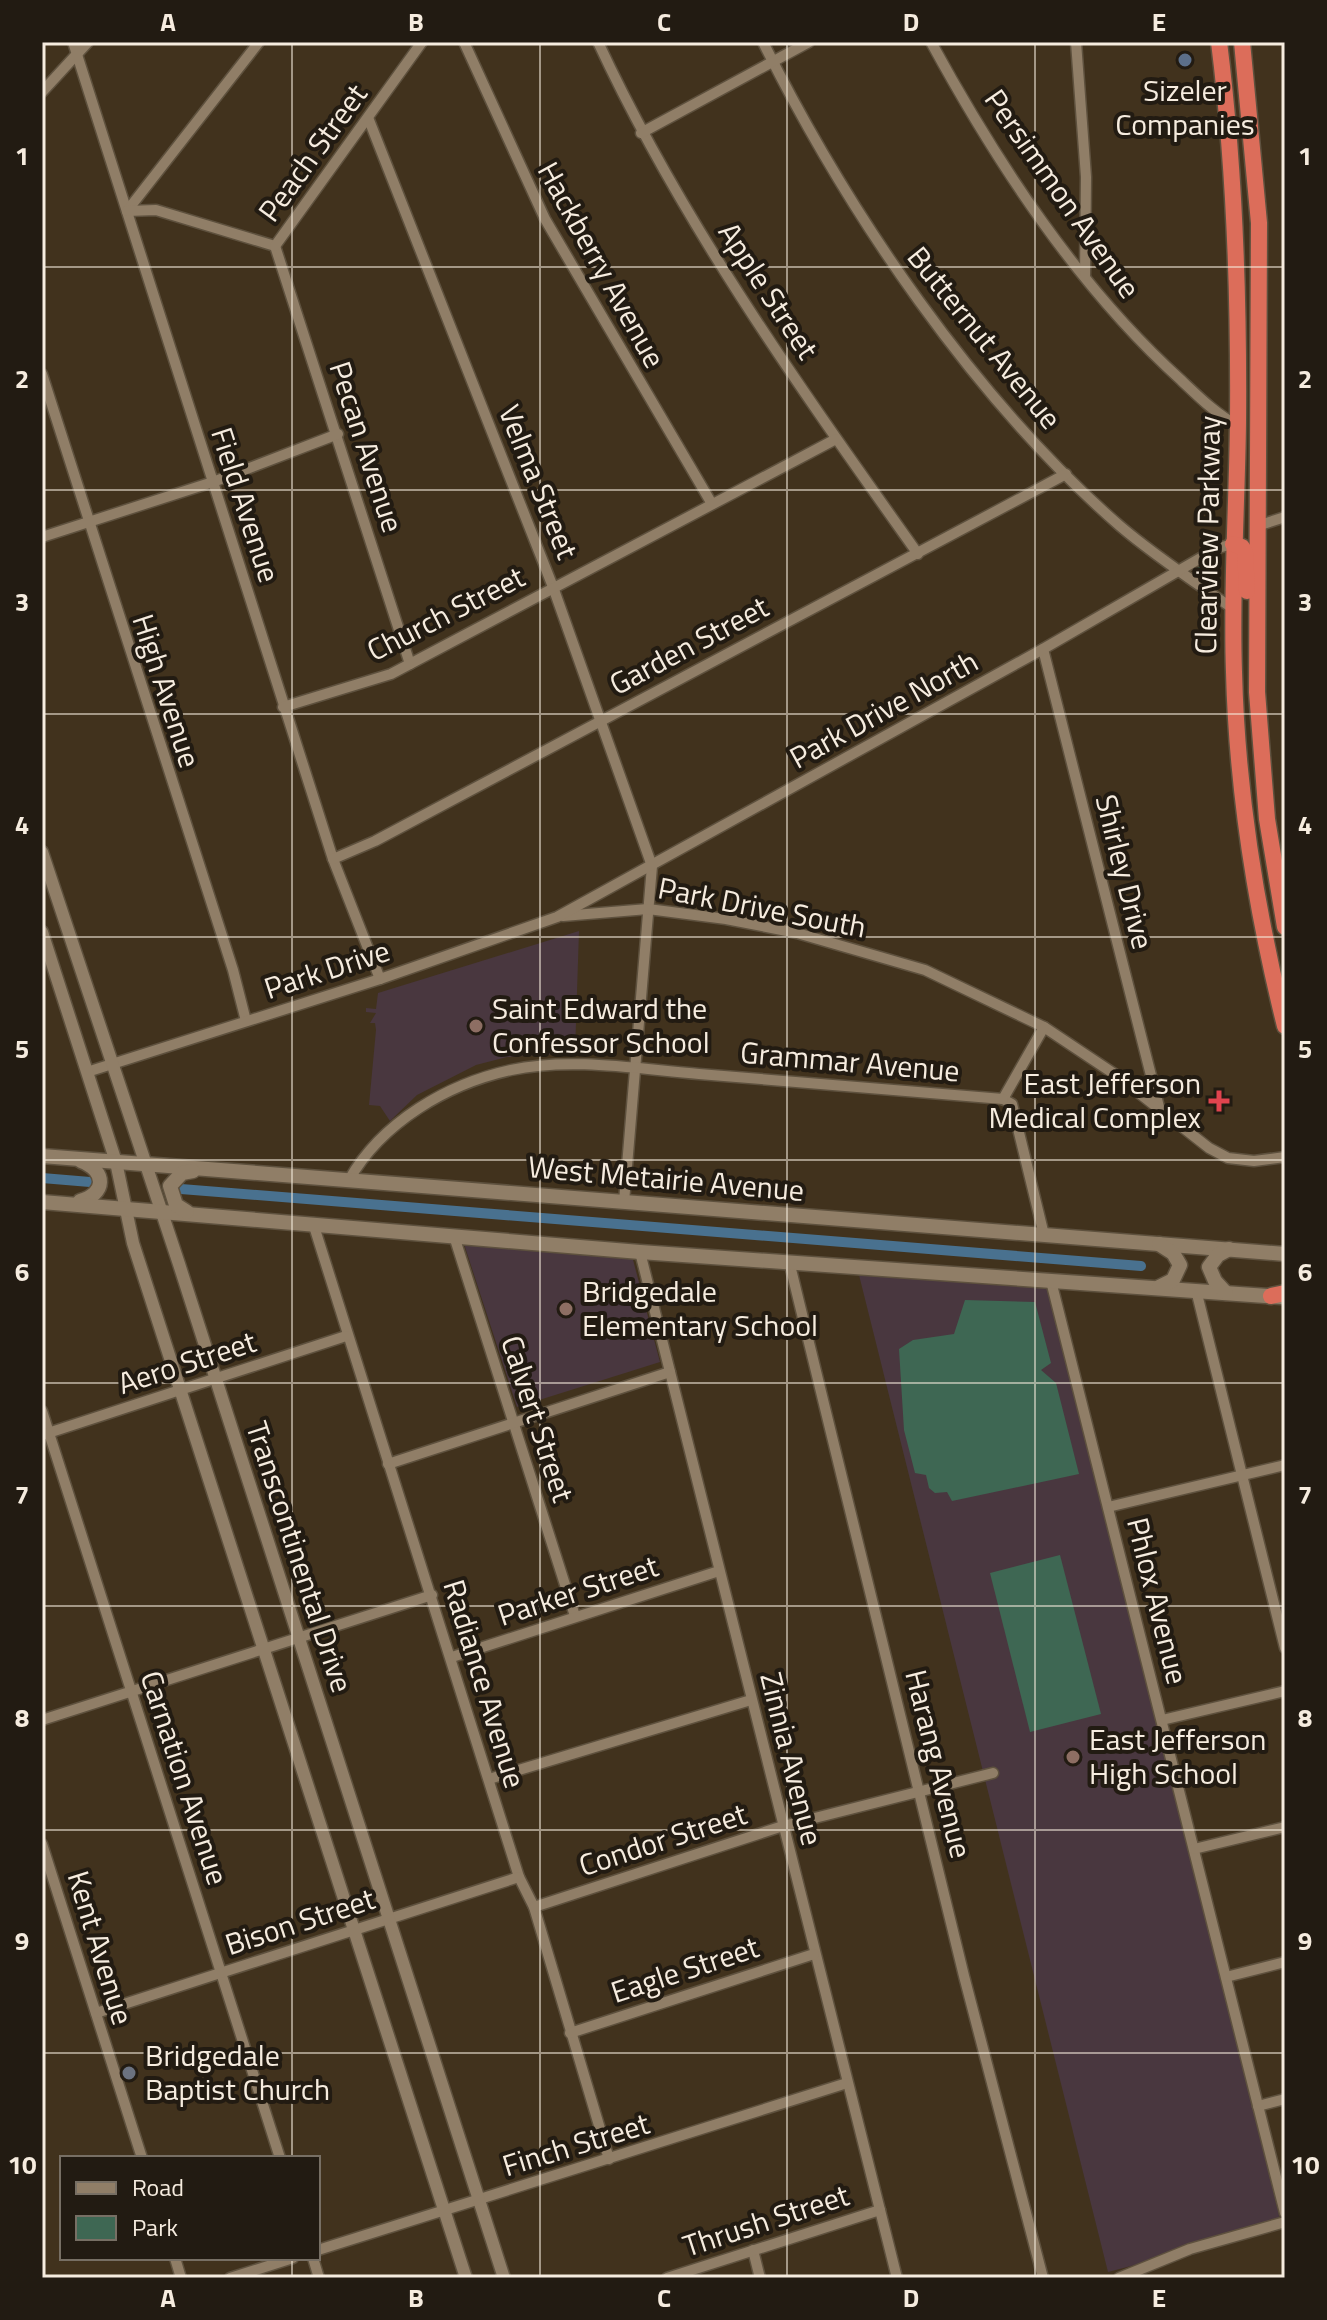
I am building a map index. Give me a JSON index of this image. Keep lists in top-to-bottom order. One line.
{"streets":{"highway":["Clearview Parkway"],"main road":["West Metairie Avenue"],"street":["Peach Street","Persimmon Avenue","Hackberry Avenue","Apple Street","Butternut Avenue","Pecan Avenue","Velma Street","Field Avenue","Church Street","Garden Street","High Avenue","Park Drive North","Shirley Drive","Park Drive South","Park Drive","Grammar Avenue","Aero Street","Calvert Street","Transcontinental Drive","Parker Street","Phlox Avenue","Radiance Avenue","Zinnia Avenue","Harang Avenue","Carnation Avenue","Condor Street","Bison Street","Kent Avenue","Eagle Street","Finch Street","Thrush Street"]},"crossings":[["Peach Street","Pecan Avenue"],["Peach Street","Velma Street"],["Peach Street","Field Avenue"],["Persimmon Avenue","Clearview Parkway"],["Hackberry Avenue","Church Street"],["Apple Street","Church Street"],["Apple Street","Garden Street"],["Butternut Avenue","Clearview Parkway"],["Butternut Avenue","Garden Street"],["Butternut Avenue","Park Drive North"],["Pecan Avenue","Church Street"],["Velma Street","Church Street"],["Velma Street","Garden Street"],["Velma Street","Park Drive North"],["Field Avenue","Church Street"],["Field Avenue","Garden Street"],["Field Avenue","Park Drive"],["Clearview Parkway","Park Drive North"],["High Avenue","Park Drive"],["Park Drive North","Shirley Drive"],["Park Drive North","Park Drive South"],["Park Drive North","Park Drive"],["Shirley Drive","Park Drive South"],["Park Drive South","Park Drive"],["Park Drive","Transcontinental Drive"],["Grammar Avenue","West Metairie Avenue"],["West Metairie Avenue","Transcontinental Drive"],["Aero Street","Transcontinental Drive"],["Aero Street","Radiance Avenue"],["Aero Street","Carnation Avenue"],["Calvert Street","Parker Street"],["Transcontinental Drive","Bison Street"],["Transcontinental Drive","Finch Street"],["Parker Street","Radiance Avenue"],["Parker Street","Zinnia Avenue"],["Radiance Avenue","Condor Street"],["Radiance Avenue","Bison Street"],["Radiance Avenue","Eagle Street"],["Radiance Avenue","Finch Street"],["Zinnia Avenue","Condor Street"],["Zinnia Avenue","Eagle Street"],["Zinnia Avenue","Finch Street"],["Zinnia Avenue","Thrush Street"],["Harang Avenue","Condor Street"],["Carnation Avenue","Bison Street"],["Bison Street","Kent Avenue"]],"places":{"other":["Sizeler Companies","Saint Edward the Confessor School","Bridgedale Elementary School","East Jefferson High School","Bridgedale Baptist Church"],"health":["East Jefferson Medical Complex"]},"legend":["Road","Park"],"grid":{"columns":["A","B","C","D","E"],"rows":["1","2","3","4","5","6","7","8","9","10"]}}
